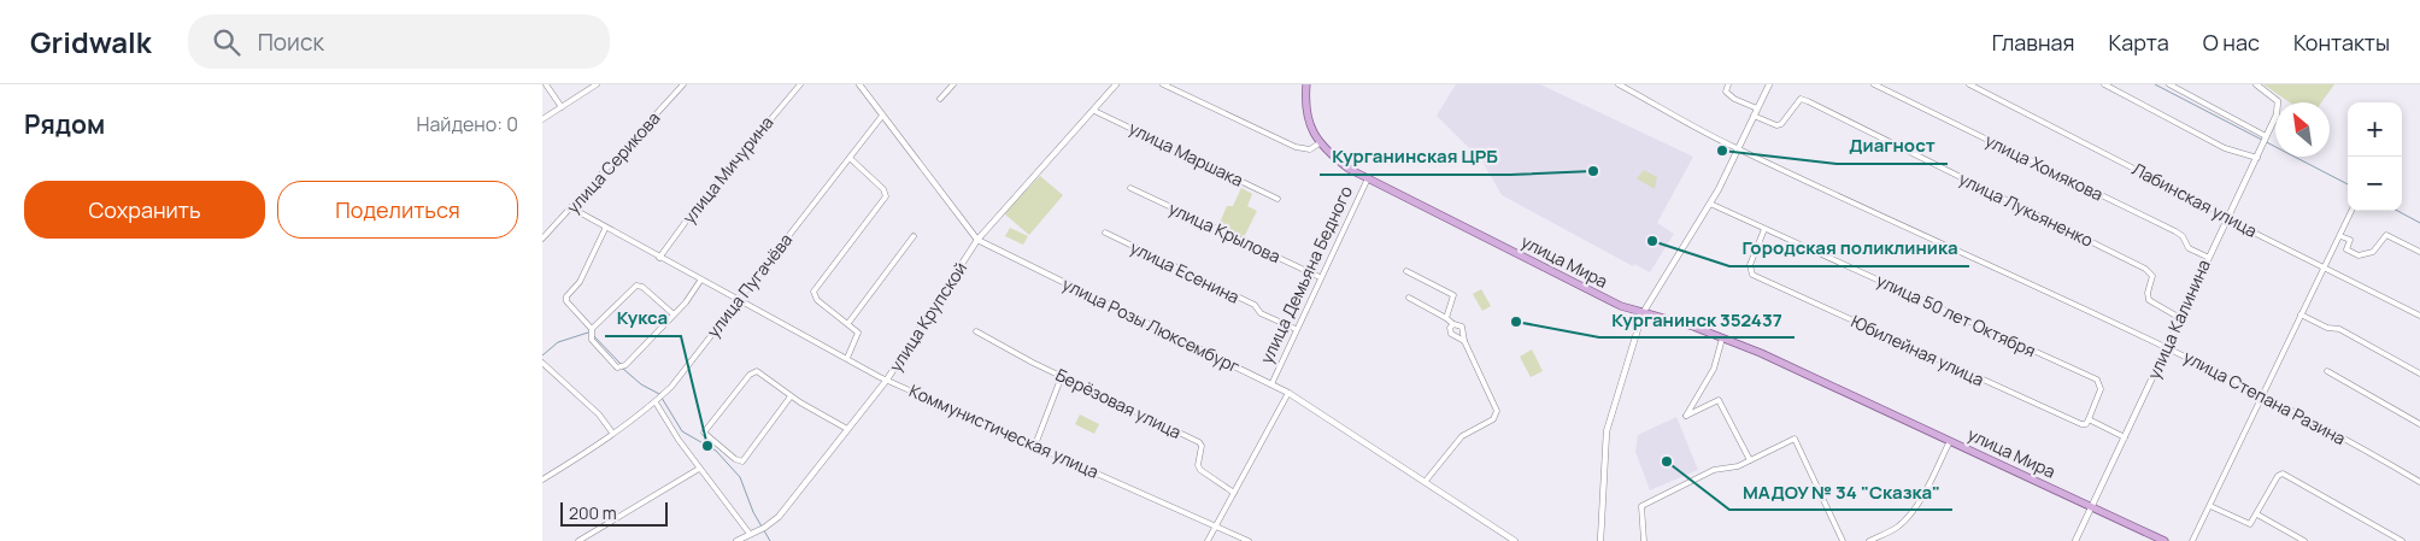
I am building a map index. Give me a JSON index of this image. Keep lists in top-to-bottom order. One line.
{"streets":{"main road":["улица Мира"],"street":["улица Маршака","улица Серикова","улица Хомякова","улица Мичурина","Лабинская улица","улица Лукьяненко","улица Крылова","улица Есенина","улица Демьяна Бедного","улица Пугачёва","улица 50 лет Октября","улица Крупской","улица Калинина","улица Розы Люксембург","Юбилейная улица","улица Степана Разина","Берёзовая улица","Коммунистическая улица"]},"crossings":[["улица Маршака","улица Крупской"],["улица Серикова","Коммунистическая улица"],["улица Хомякова","улица Калинина"],["улица Мичурина","Коммунистическая улица"],["Лабинская улица","улица Калинина"],["улица Лукьяненко","улица Калинина"],["улица Крылова","улица Демьяна Бедного"],["улица Мира","улица Демьяна Бедного"],["улица Мира","улица Калинина"],["улица Есенина","улица Демьяна Бедного"],["улица Демьяна Бедного","улица Розы Люксембург"],["улица Пугачёва","улица Розы Люксембург"],["улица Пугачёва","Коммунистическая улица"],["улица 50 лет Октября","Юбилейная улица"],["улица Крупской","улица Розы Люксембург"],["улица Крупской","Коммунистическая улица"],["улица Калинина","Юбилейная улица"],["улица Калинина","улица Степана Разина"]],"places":["Диагност","Курганинская ЦРБ","Городская поликлиника","Курганинск 352437","Кукса","МАДОУ № 34 \"Сказка\""],"scale_bar":"200 m","north":"top left","page":{"header":"Gridwalk","search":"Поиск","nav":["Главная","Карта","О нас","Контакты"],"heading":["Рядом","Найдено: 0"],"map_buttons":["+","−"],"buttons":["Сохранить","Поделиться"],"scale":"200 m"}}
